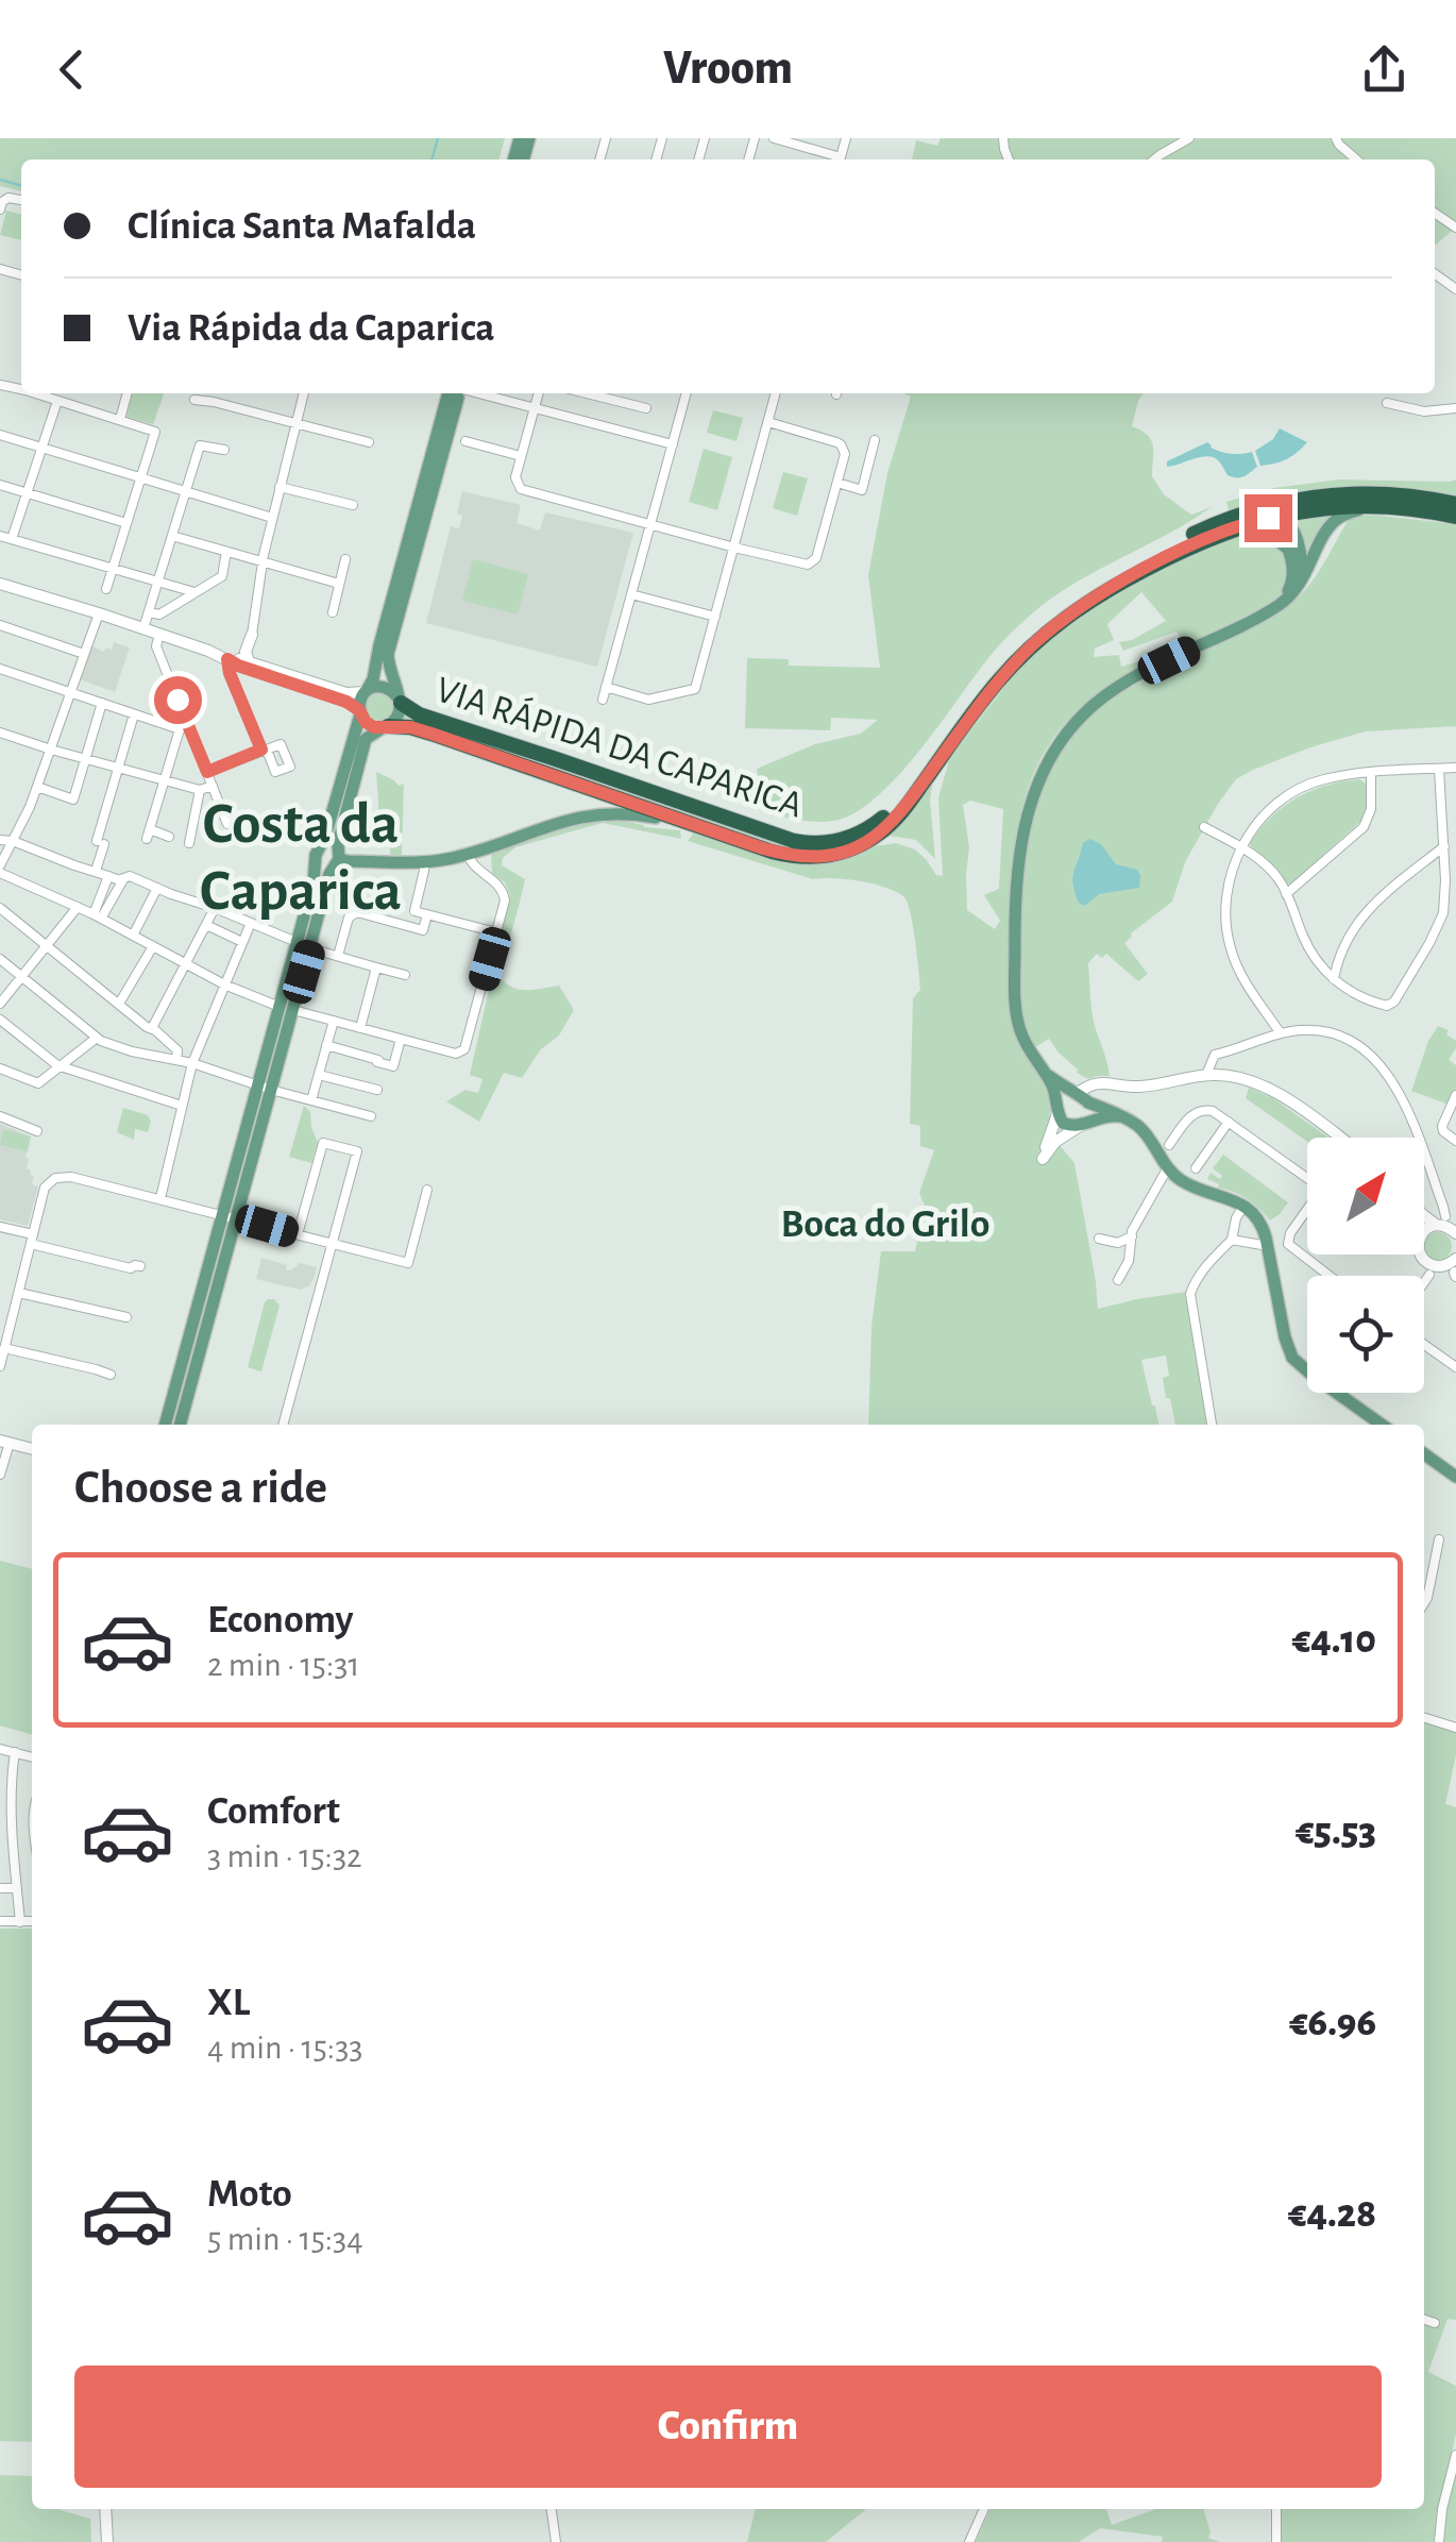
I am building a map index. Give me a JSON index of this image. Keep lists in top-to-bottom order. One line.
{"streets":{"highway":["VIA RÁPIDA DA CAPARICA"]},"districts":["Costa da Caparica","Boca do Grilo"],"north":"top right","page":{"header":"Vroom","banner":["Clínica Santa Mafalda","Via Rápida da Caparica"],"heading":"Choose a ride","list":[{"name":"Economy","note":"2 min · 15:31","value":"€4.10"},{"name":"Comfort","note":"3 min · 15:32","value":"€5.53"},{"name":"XL","note":"4 min · 15:33","value":"€6.96"},{"name":"Moto","note":"5 min · 15:34","value":"€4.28"}],"buttons":"Confirm"}}
